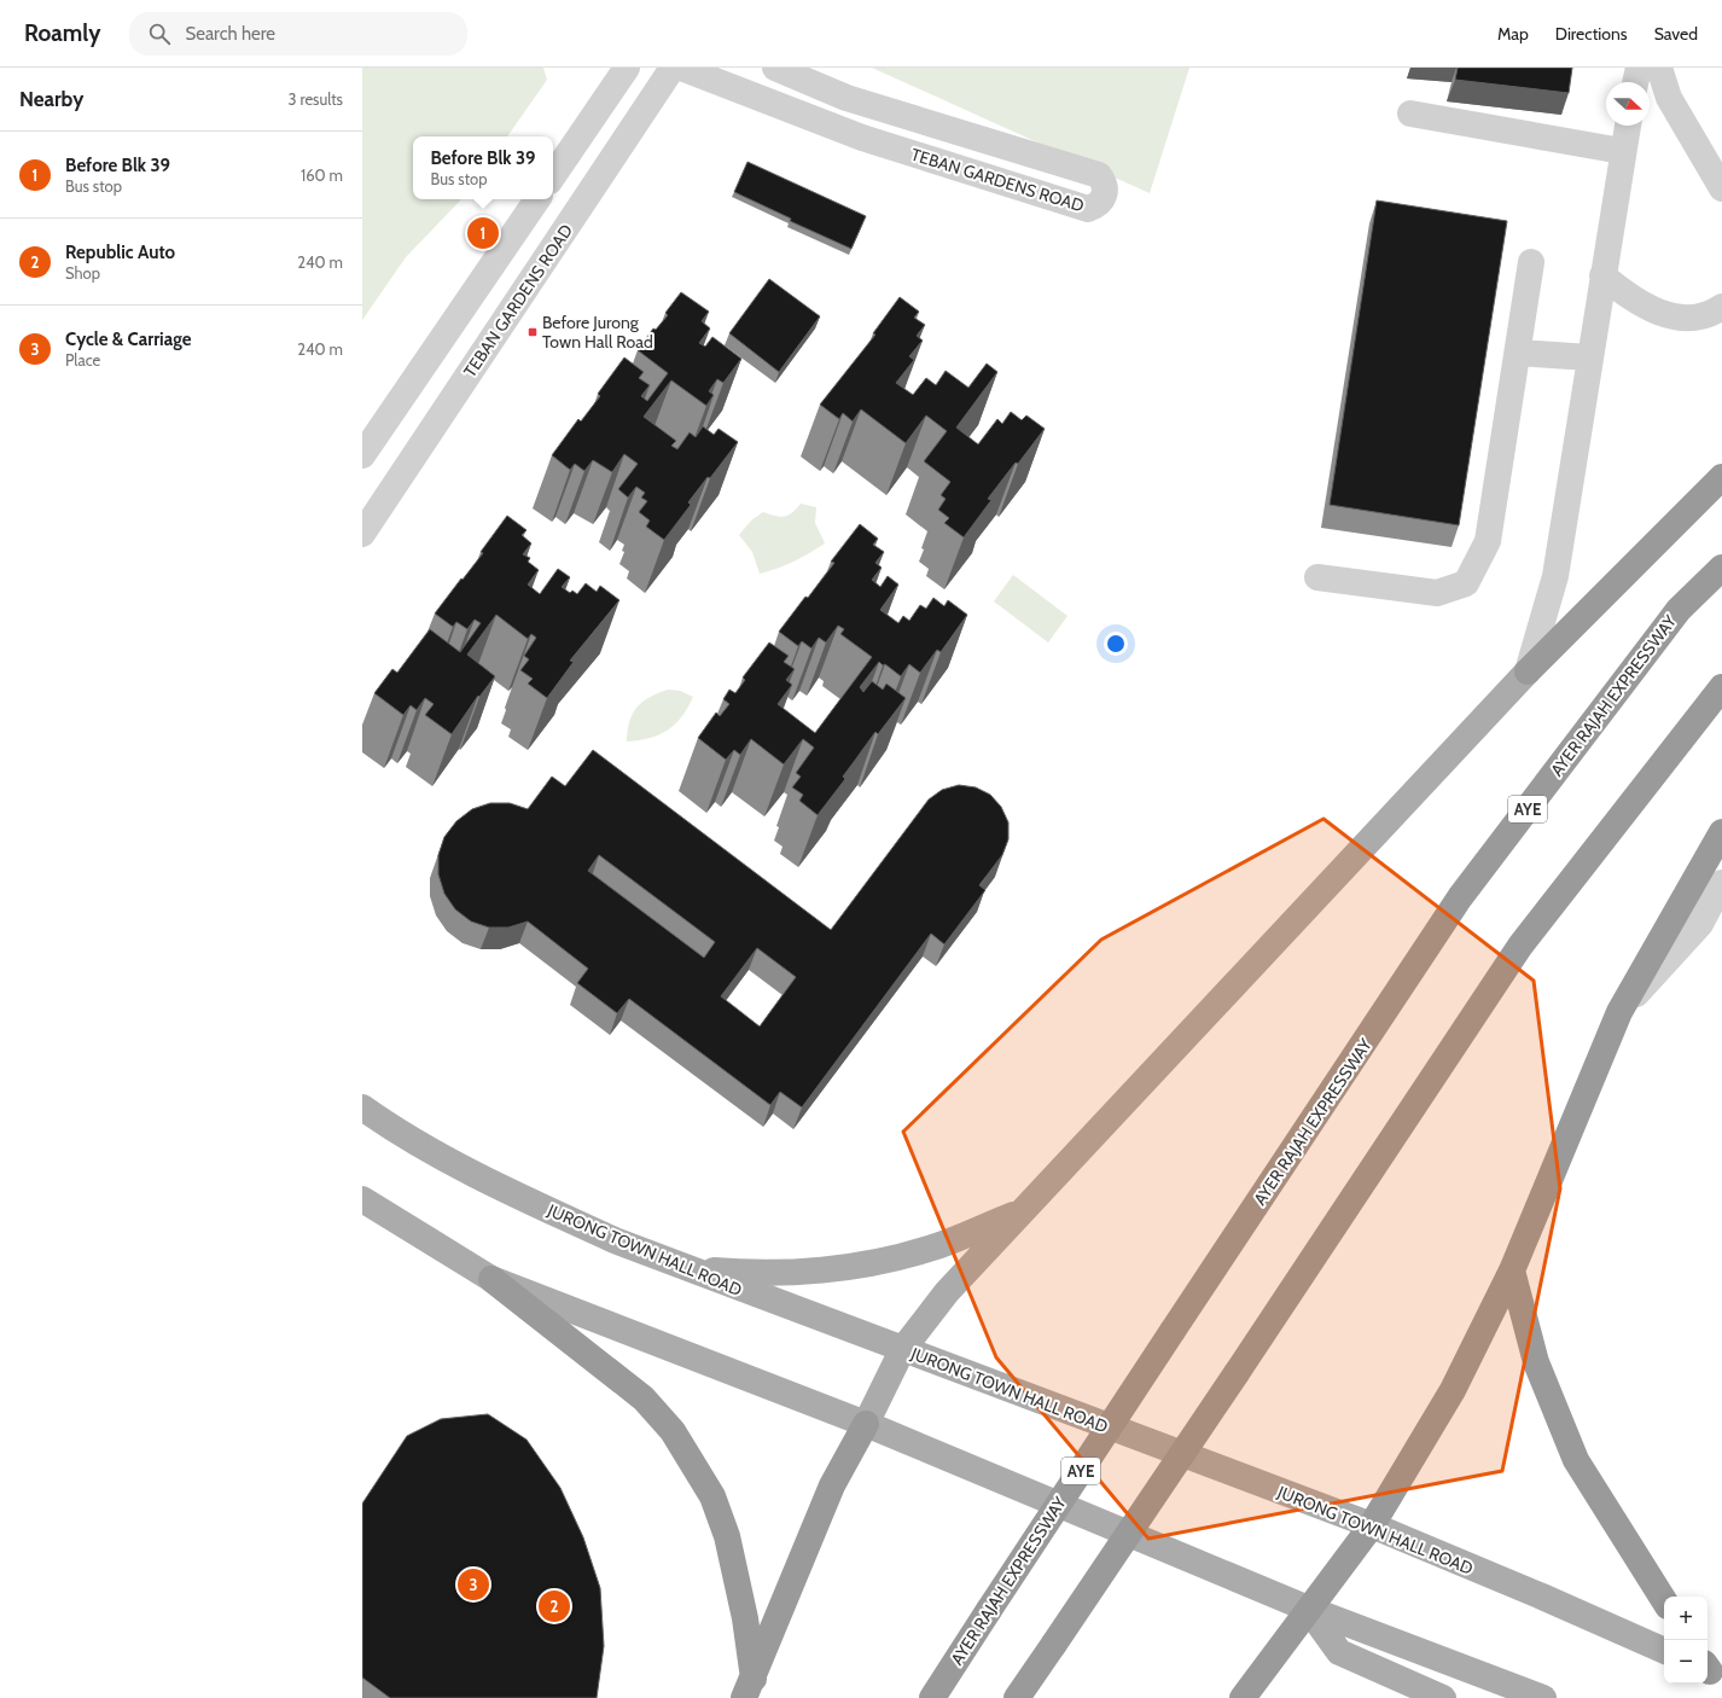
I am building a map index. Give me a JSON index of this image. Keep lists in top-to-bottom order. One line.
{"streets":{"highway":["AYER RAJAH EXPRESSWAY","AYE"],"main road":["JURONG TOWN HALL ROAD"],"street":["TEBAN GARDENS ROAD"]},"places":{"transit":["Before Jurong Town Hall Road"]},"north":"right","page":{"header":"Roamly","search":"Search here","nav":["Map","Directions","Saved"],"heading":["Nearby","3 results"],"list":[{"mark":"1","name":"Before Blk 39","note":"Bus stop","value":"160 m"},{"mark":"2","name":"Republic Auto","note":"Shop","value":"240 m"},{"mark":"3","name":"Cycle & Carriage","note":"Place","value":"240 m"}],"popup":["Before Blk 39","Bus stop"],"pins":["1","3","2"],"map_buttons":["+","−"]}}
